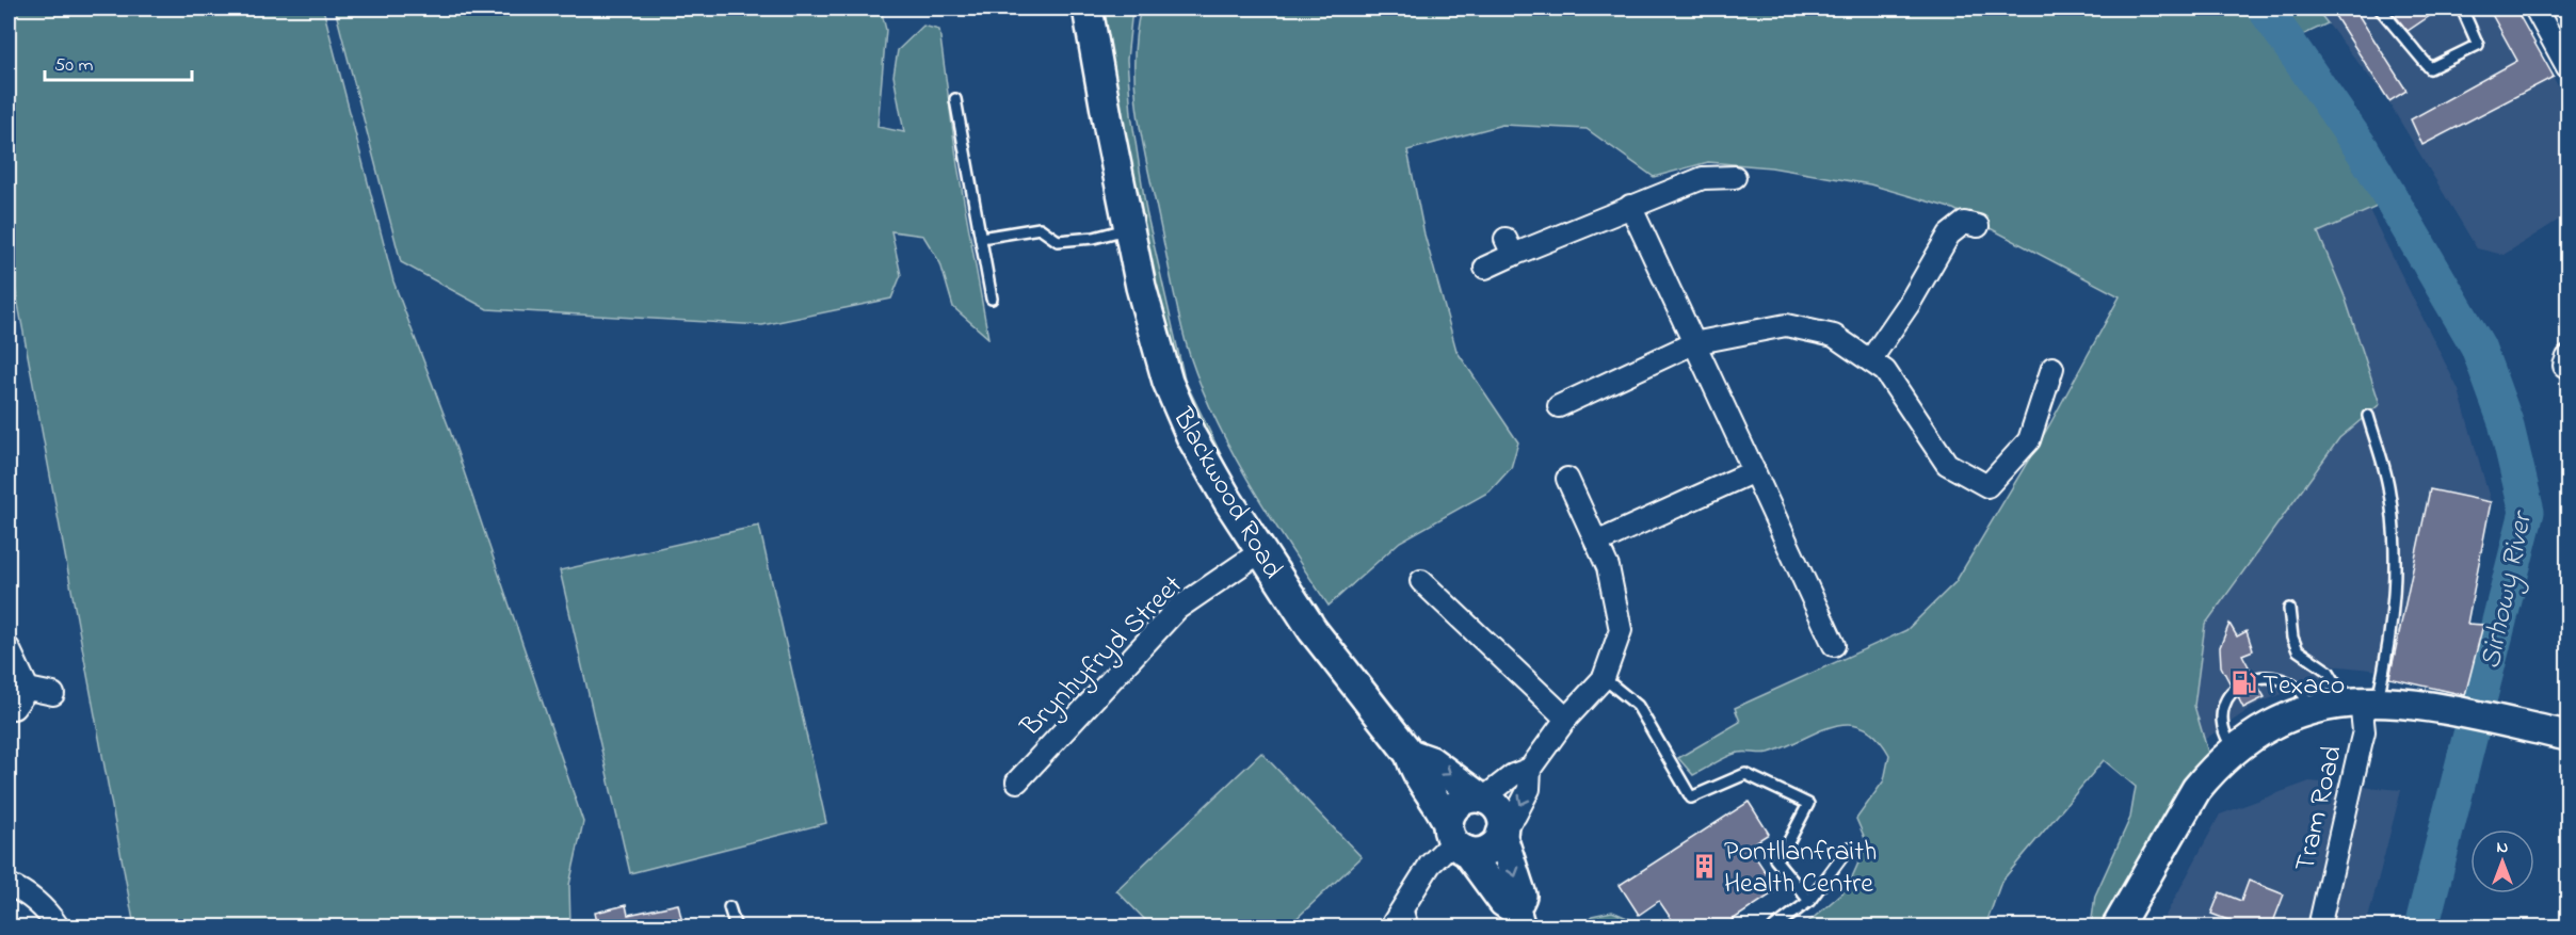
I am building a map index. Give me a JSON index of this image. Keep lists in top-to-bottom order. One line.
{"streets":{"main road":["Blackwood Road"],"street":["Brynhyfryd Street","Tram Road"]},"crossings":[["Blackwood Road","Brynhyfryd Street"]],"water":["Sirhowy River"],"places":{"fuel station":["Texaco"],"building":["Pontllanfraith Health Centre"]},"scale_bar":"50 m","north":"top"}
